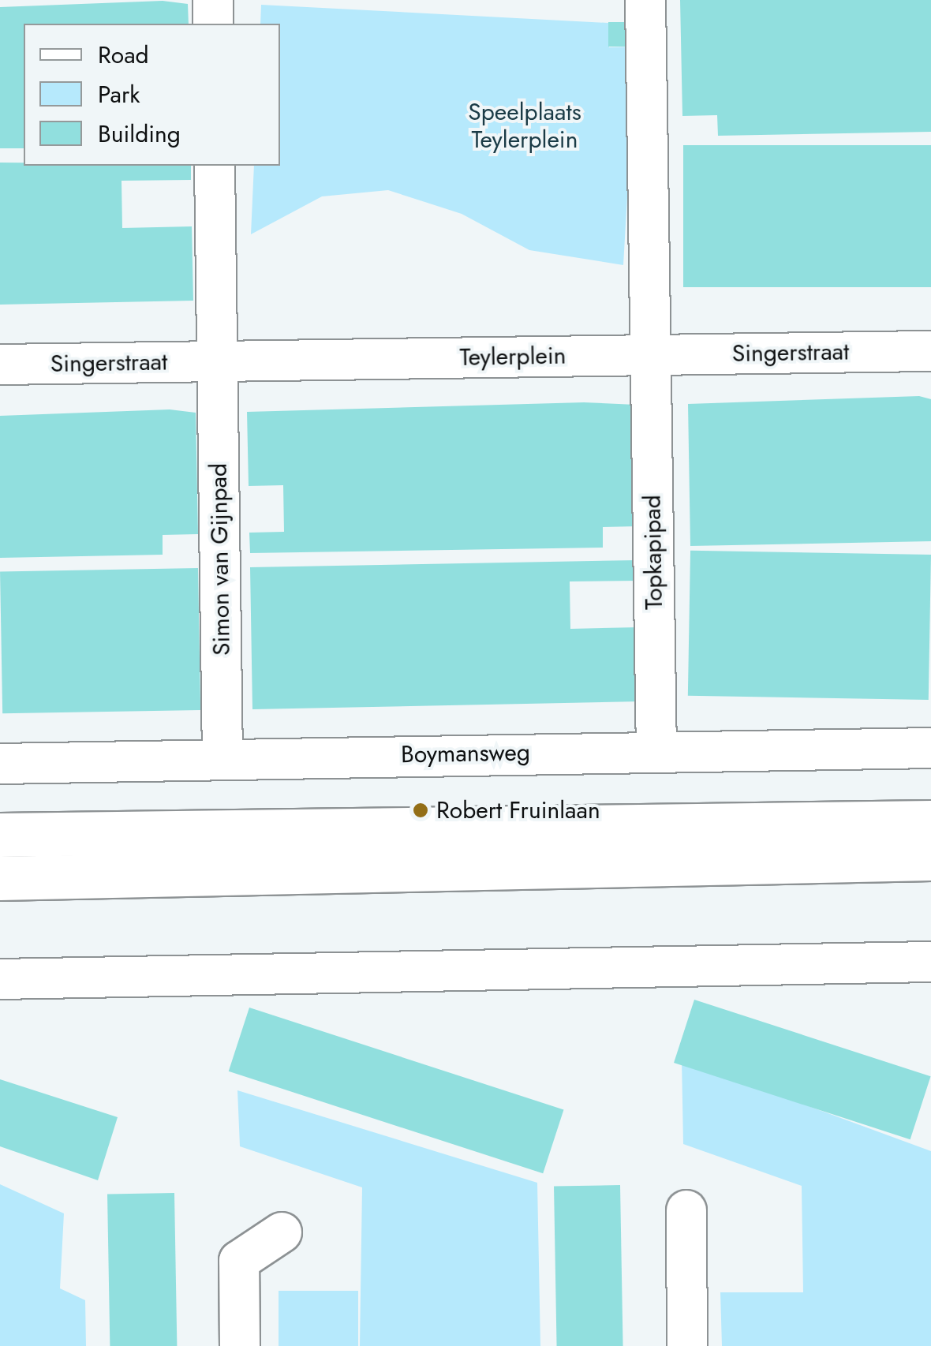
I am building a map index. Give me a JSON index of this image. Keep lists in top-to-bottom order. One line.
{"streets":{"street":["Singerstraat","Teylerplein","Topkapipad","Simon van Gijnpad","Boymansweg"]},"crossings":[["Singerstraat","Teylerplein"],["Singerstraat","Topkapipad"],["Singerstraat","Simon van Gijnpad"],["Teylerplein","Topkapipad"],["Teylerplein","Simon van Gijnpad"],["Topkapipad","Boymansweg"],["Simon van Gijnpad","Boymansweg"]],"parks":["Speelplaats Teylerplein"],"places":["Robert Fruinlaan"],"legend":["Road","Park","Building"]}
